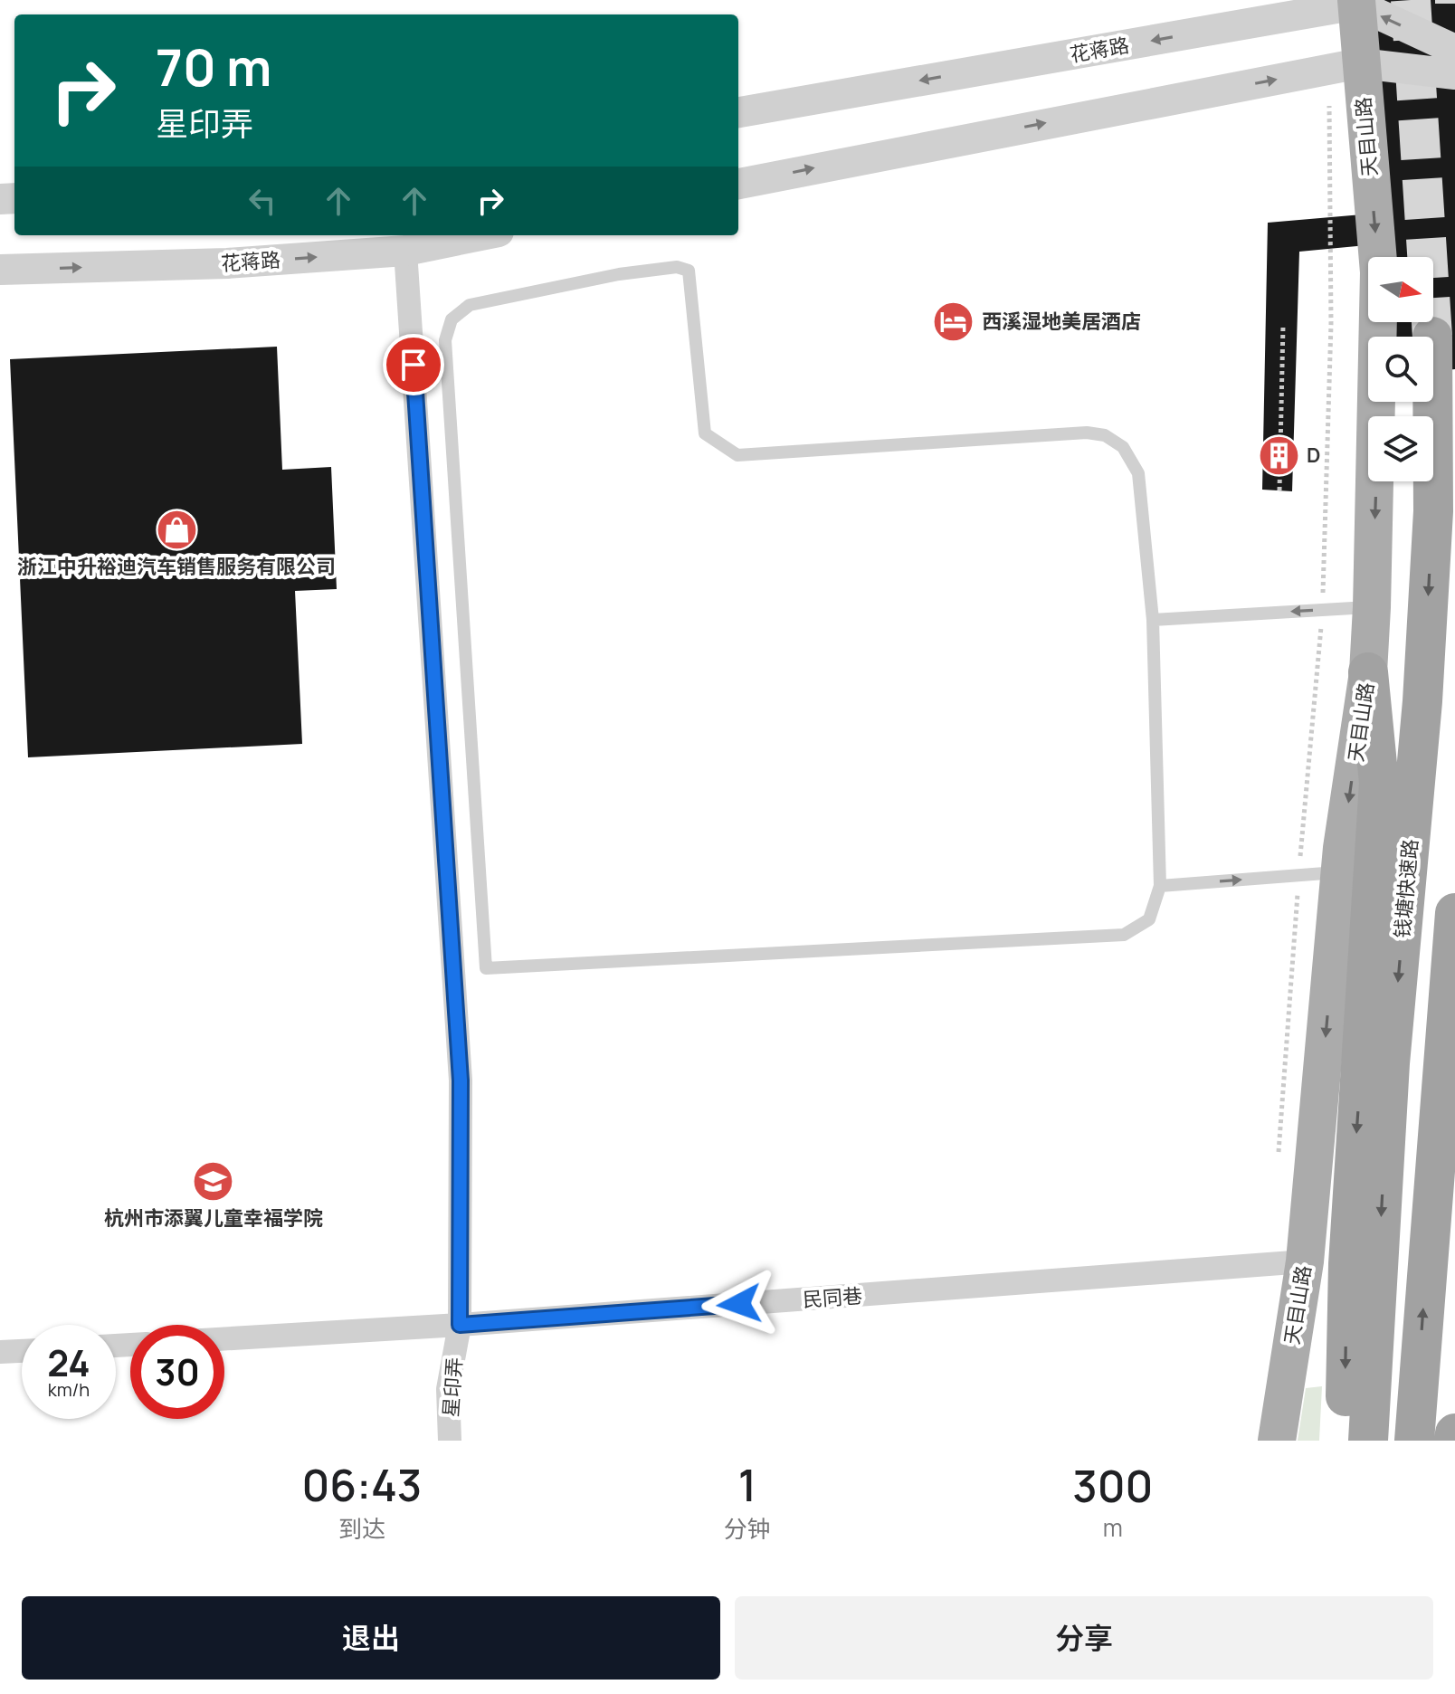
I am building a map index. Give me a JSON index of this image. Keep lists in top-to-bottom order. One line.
{"streets":{"highway":["钱塘快速路"],"main road":["天目山路"],"street":["花蒋路","民同巷","星印弄"]},"crossings":[["花蒋路","天目山路"],["花蒋路","星印弄"],["天目山路","民同巷"],["民同巷","星印弄"]],"one_way":["天目山路"],"places":{"hotel":["西溪湿地美居酒店"],"building":["D"],"shop":["浙江中升裕迪汽车销售服务有限公司"],"school or university":["杭州市添翼儿童幸福学院"]},"north":"right","page":{"turn":["70 m","星印弄"],"speed":"24 km/h","limit":"30","eta":["06:43","到达","1","分钟","300","m"],"buttons":["退出","分享"]}}
